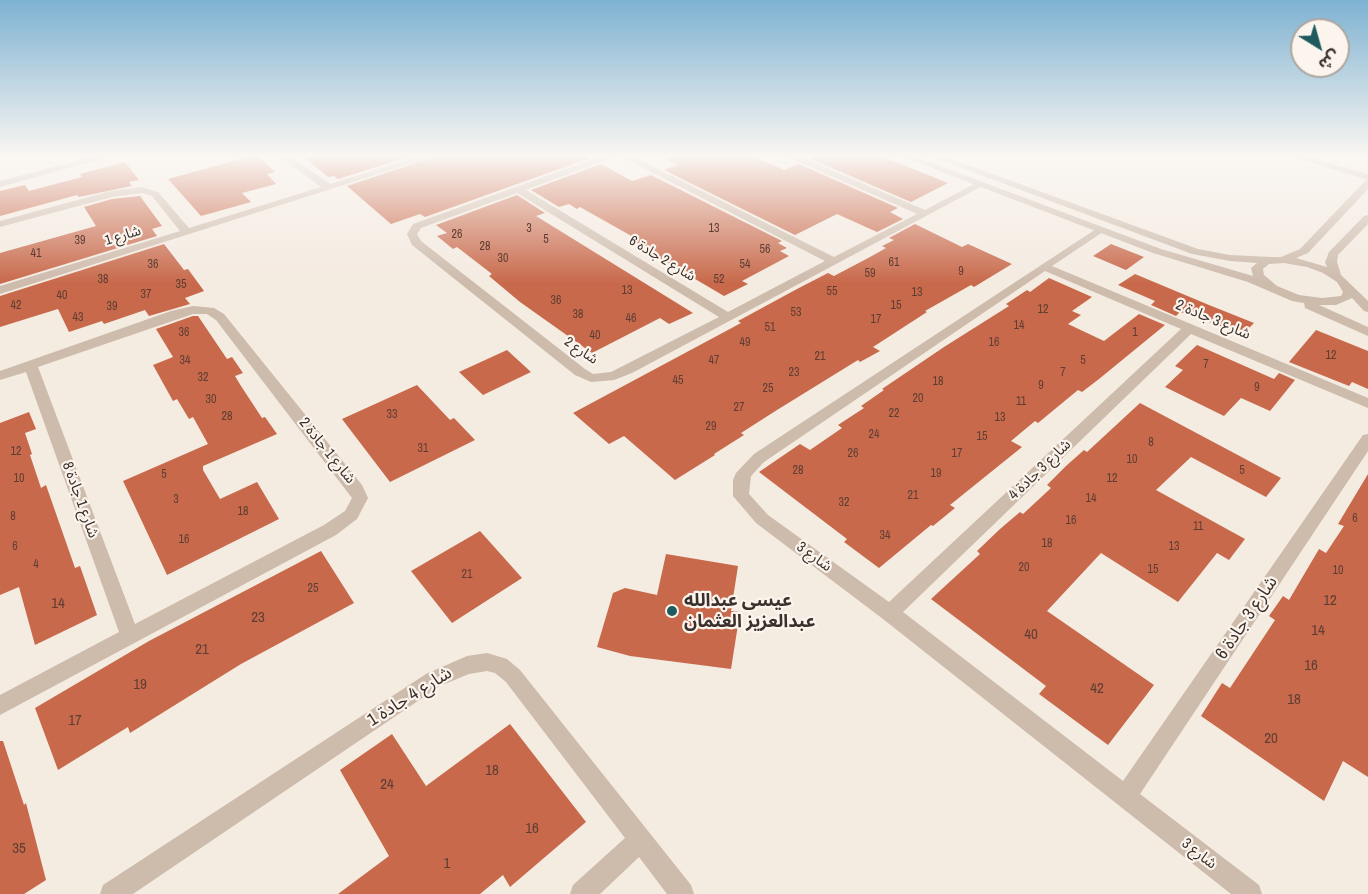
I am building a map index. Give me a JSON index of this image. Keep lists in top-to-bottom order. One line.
{"streets":{"street":["شارع 1","شارع 2 جادة 6","شارع 3 جادة 2","شارع 2","شارع 1 جادة 2","شارع 3 جادة 4","شارع 1 جادة 8","شارع 3","شارع 3 جادة 6","شارع 4 جادة 1"]},"crossings":[["شارع 2 جادة 6","شارع 2"],["شارع 3 جادة 2","شارع 3 جادة 4"],["شارع 3 جادة 2","شارع 3"],["شارع 1 جادة 2","شارع 1 جادة 8"],["شارع 3 جادة 4","شارع 3"],["شارع 3","شارع 3 جادة 6"]],"places":["عيسى عبدالله عبدالعزيز العثمان"],"house_numbers":["3","13","26","5","39","28","56","41","30","61","36","54","9","59","38","52","35","13","55","13","37","40","36","42","15","39","12","53","38","43","46","17","14","51","36","1","40","49","16","12","21","34","47","5","7","23","7","32","45","18","9","9","25","20","30","11","27","22","33","28","13","29","24","15","8","31","12","26","17","10","28","5","19","5","10","12","21","14","3","32","18","8","6","16","11","34","16","18","6","13","4","20","15","10","21","25","12","14","23","14","40","21","16","19","42","18","17","20","18","24","16","35","1"],"north":"bottom right"}
